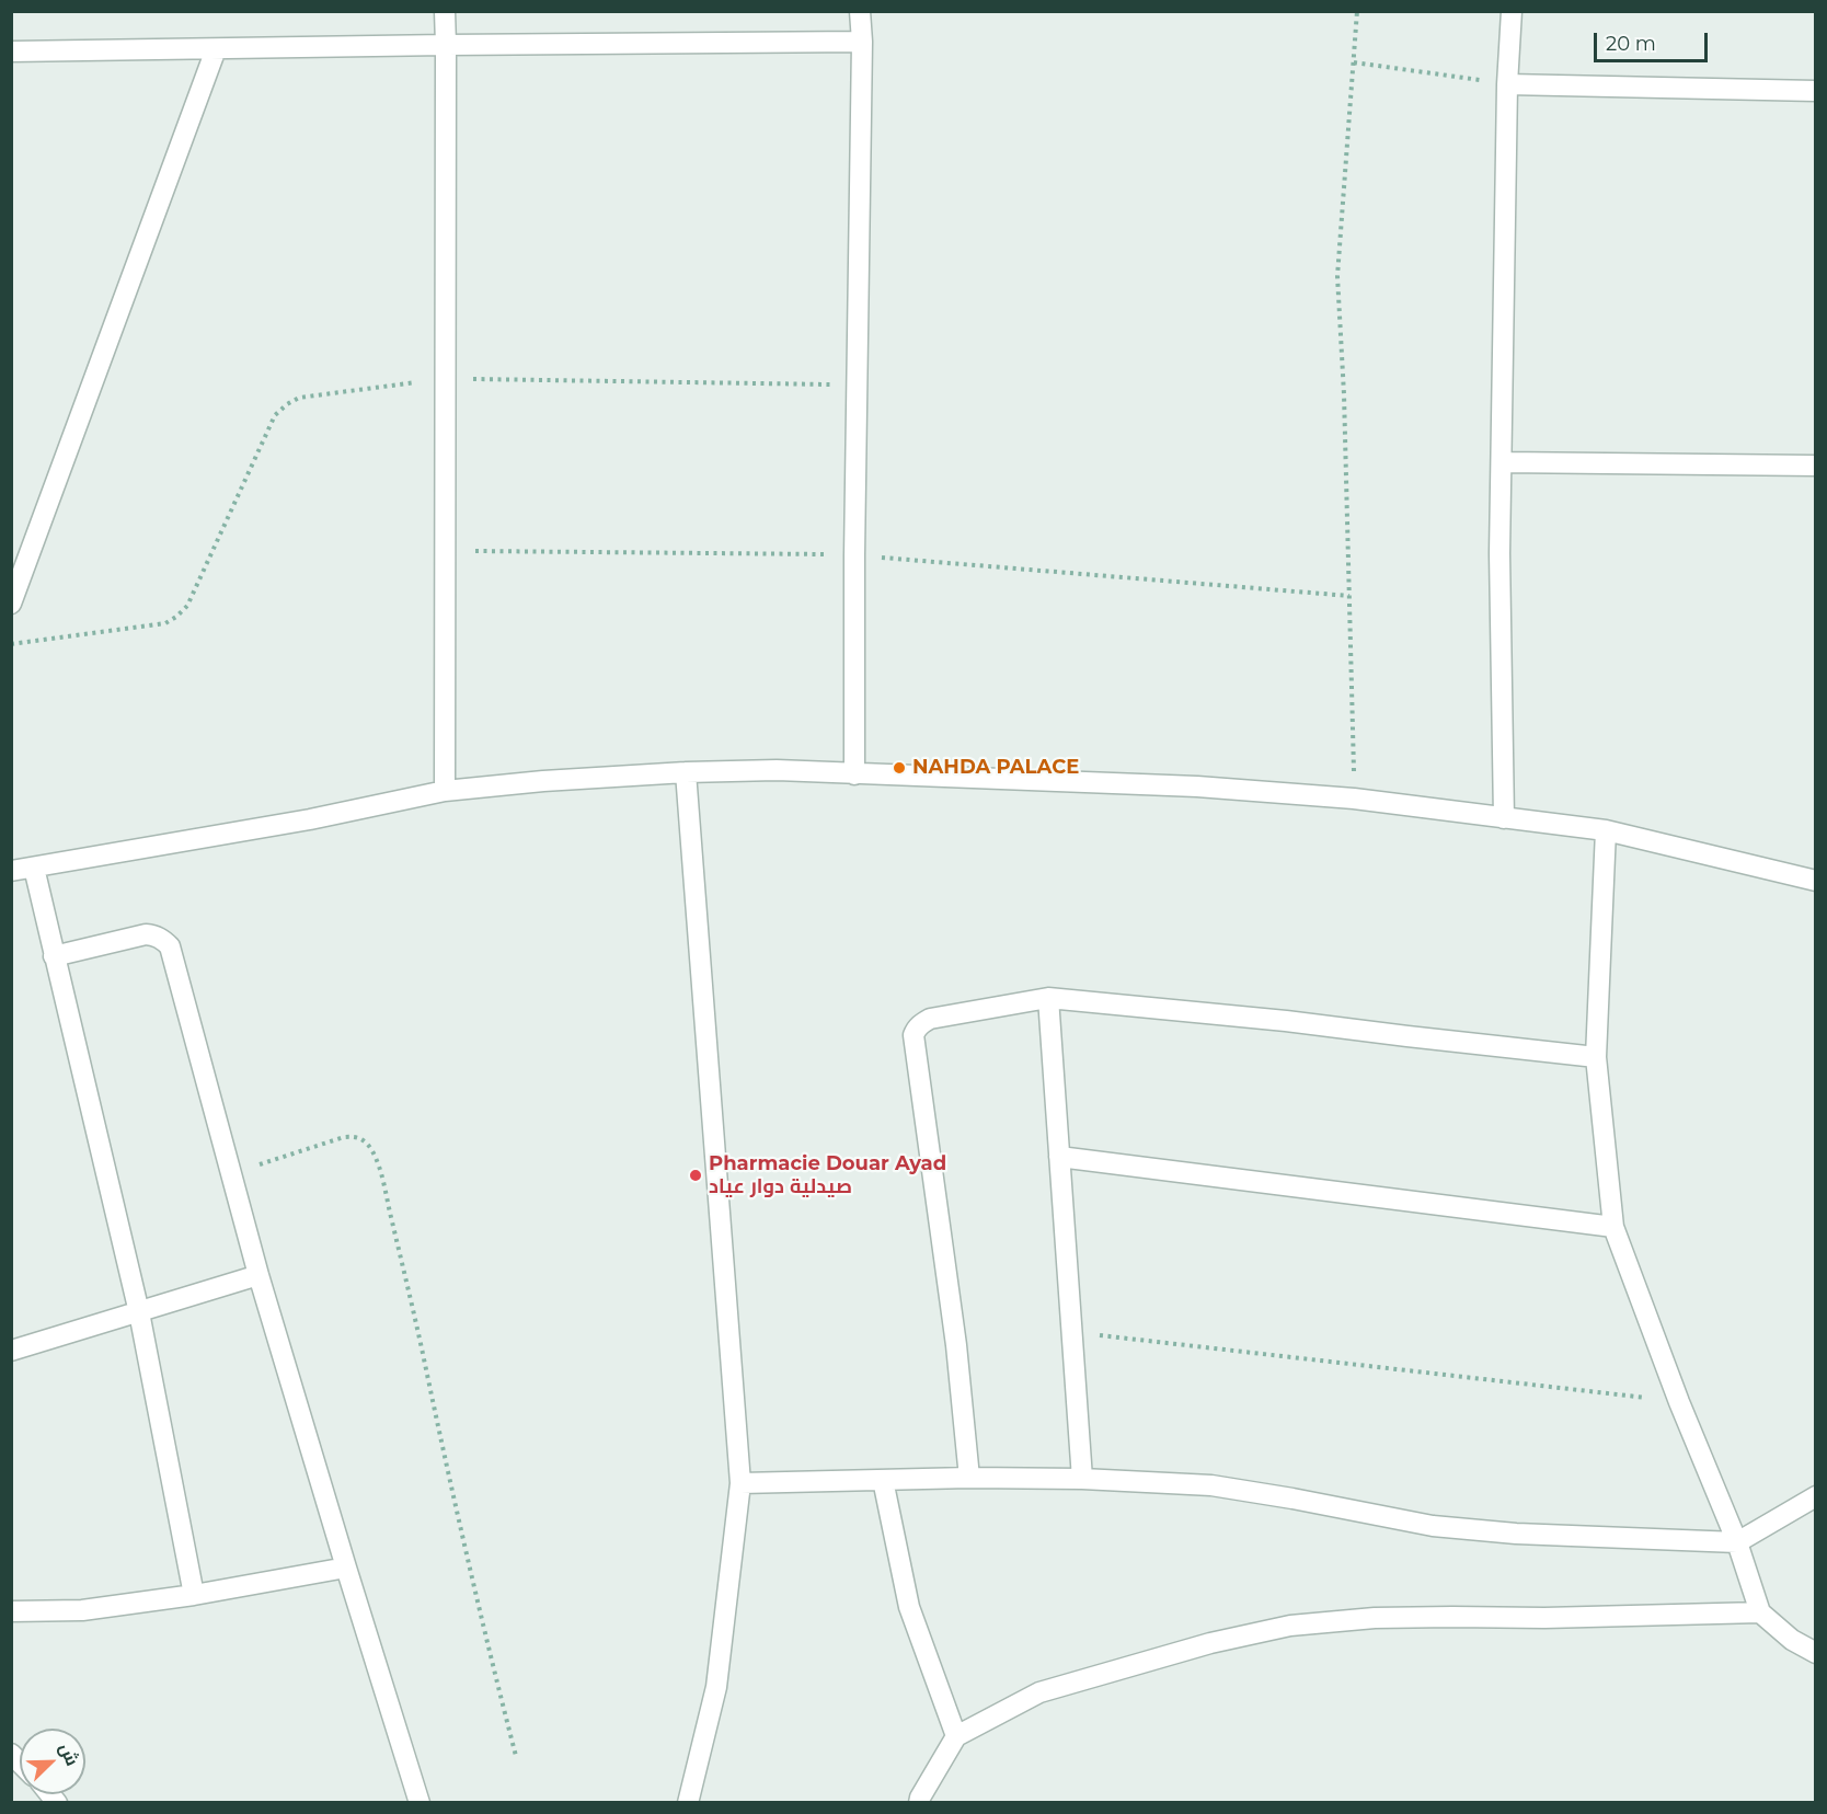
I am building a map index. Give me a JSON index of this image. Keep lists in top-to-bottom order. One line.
{"places":["NAHDA PALACE","Pharmacie Douar Ayad صيدلية دوار عياد"],"scale_bar":"20 m","north":"top right"}
